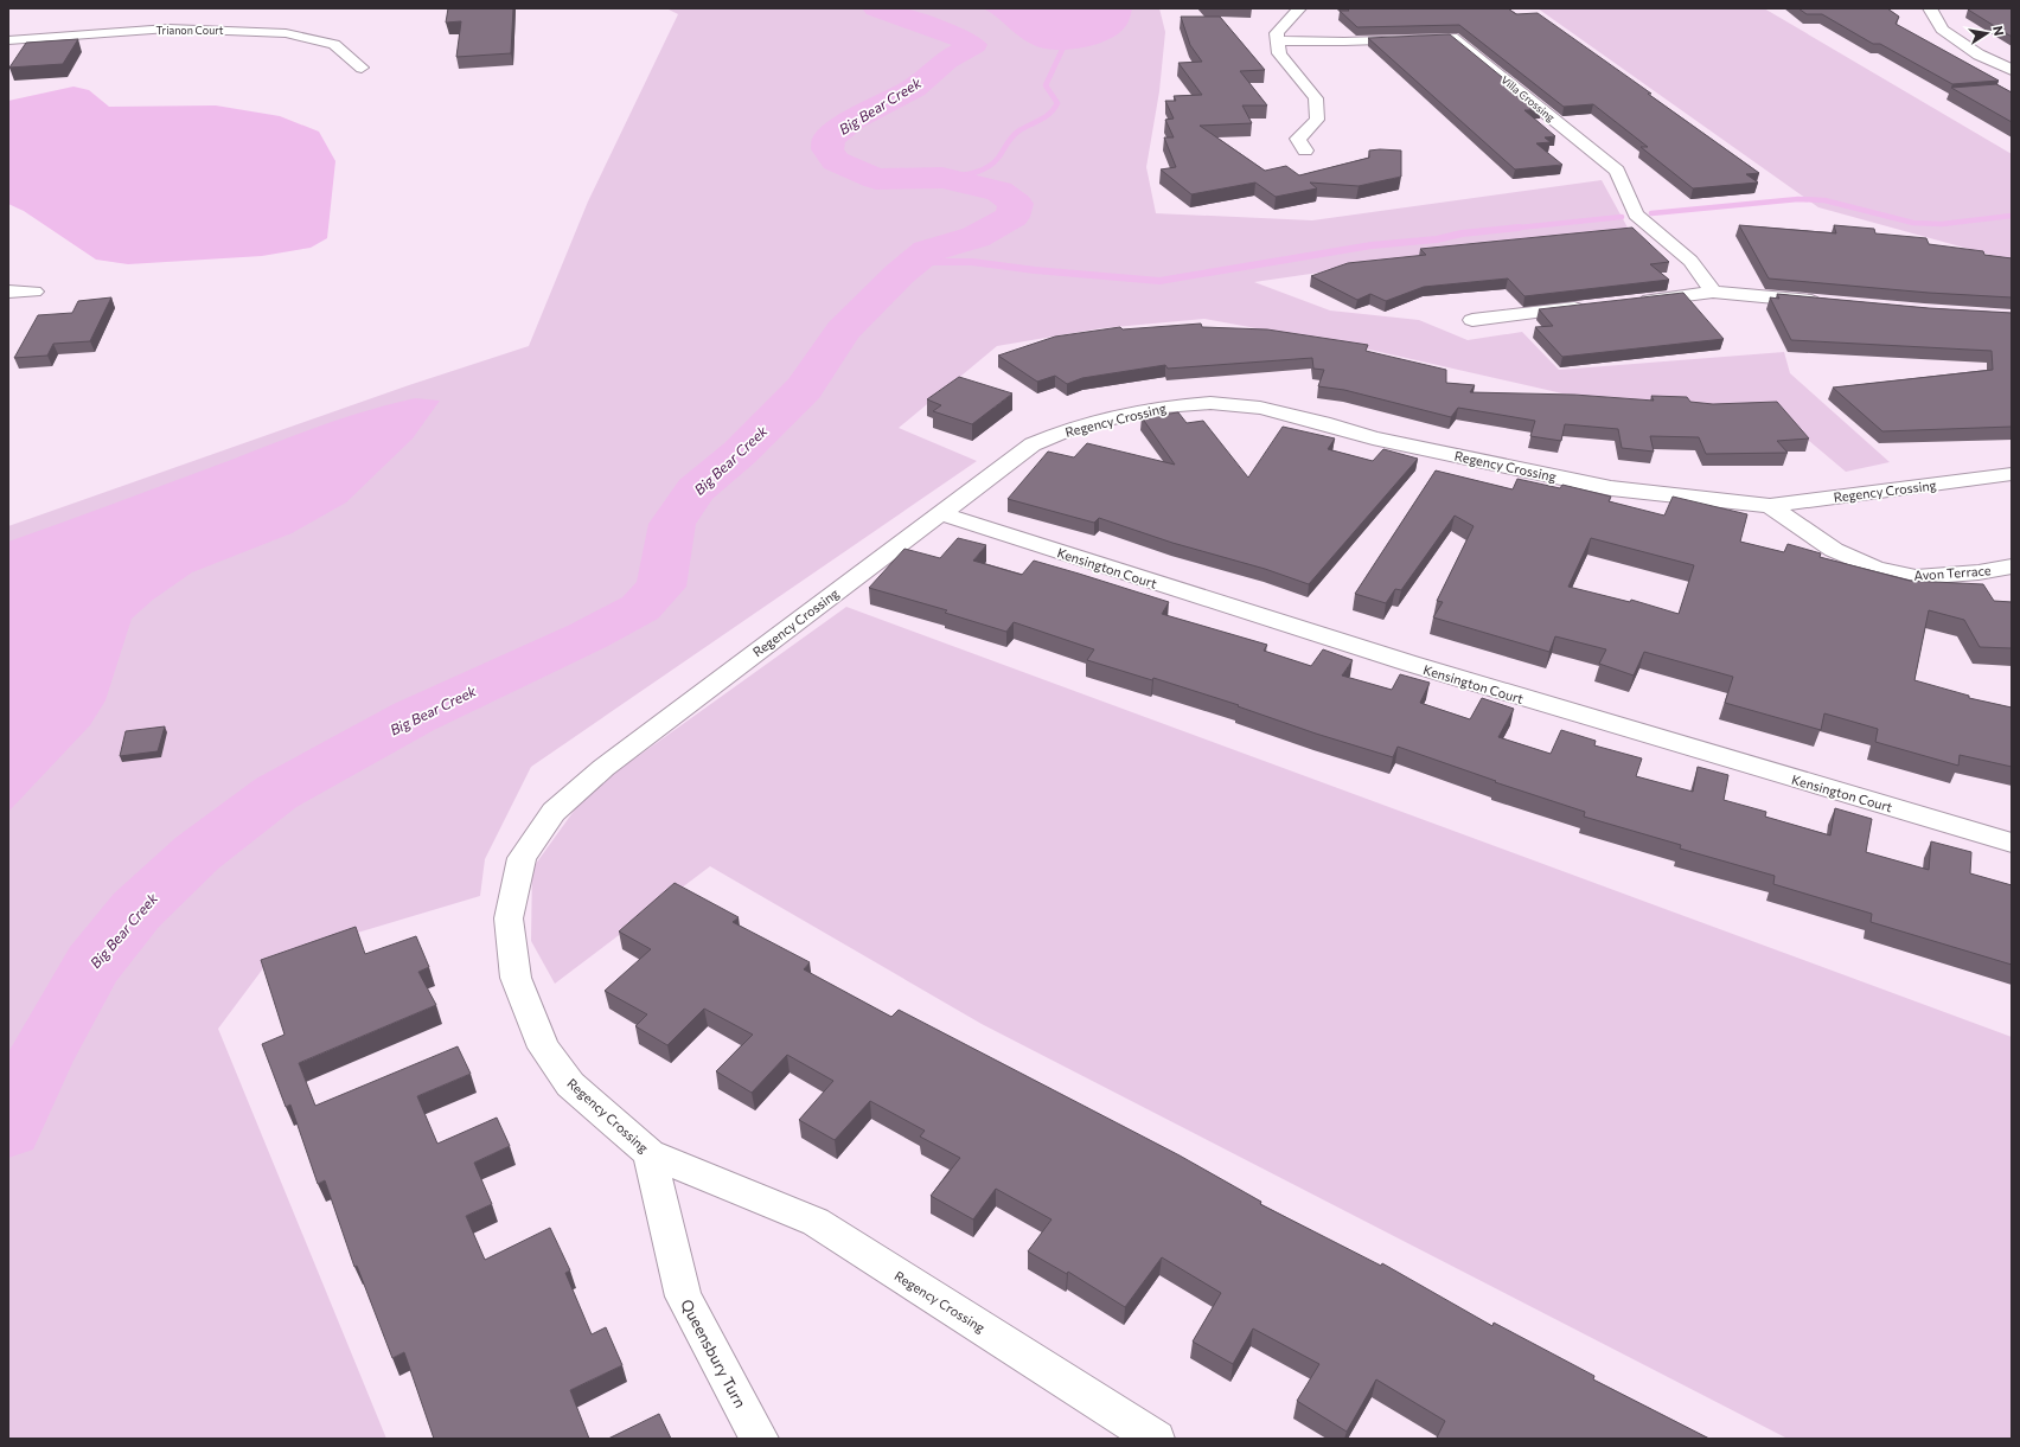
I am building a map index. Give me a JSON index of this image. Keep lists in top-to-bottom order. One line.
{"streets":{"street":["Trianon Court","Villa Crossing","Regency Crossing","Kensington Court","Avon Terrace","Queensbury Turn"]},"crossings":[["Regency Crossing","Kensington Court"],["Regency Crossing","Avon Terrace"],["Regency Crossing","Queensbury Turn"]],"water":["Big Bear Creek"],"north":"right"}
